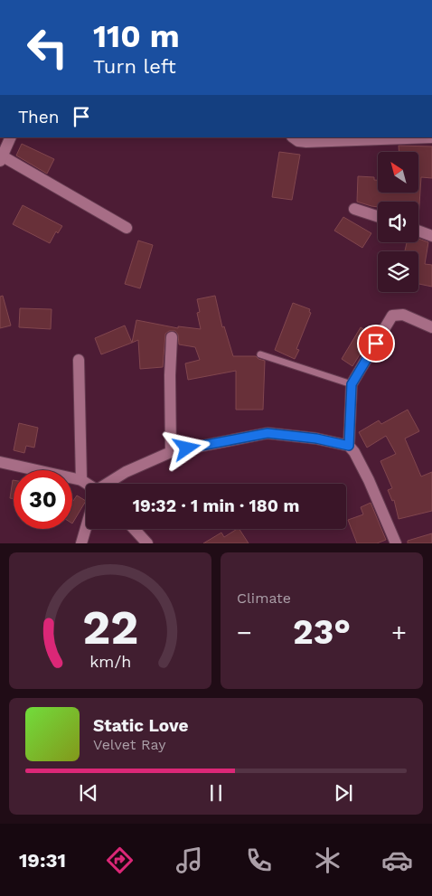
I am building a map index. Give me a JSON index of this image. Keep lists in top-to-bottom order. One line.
{"north":"top left","page":{"turn":["110 m","Turn left"],"then":"Then","limit":"30","trip":"19:32 · 1 min · 180 m","tile":"Climate","heat":["−","23°","+"],"song":["Static Love","Velvet Ray"],"tabs":"19:31","gauge":["22","km/h"]}}
